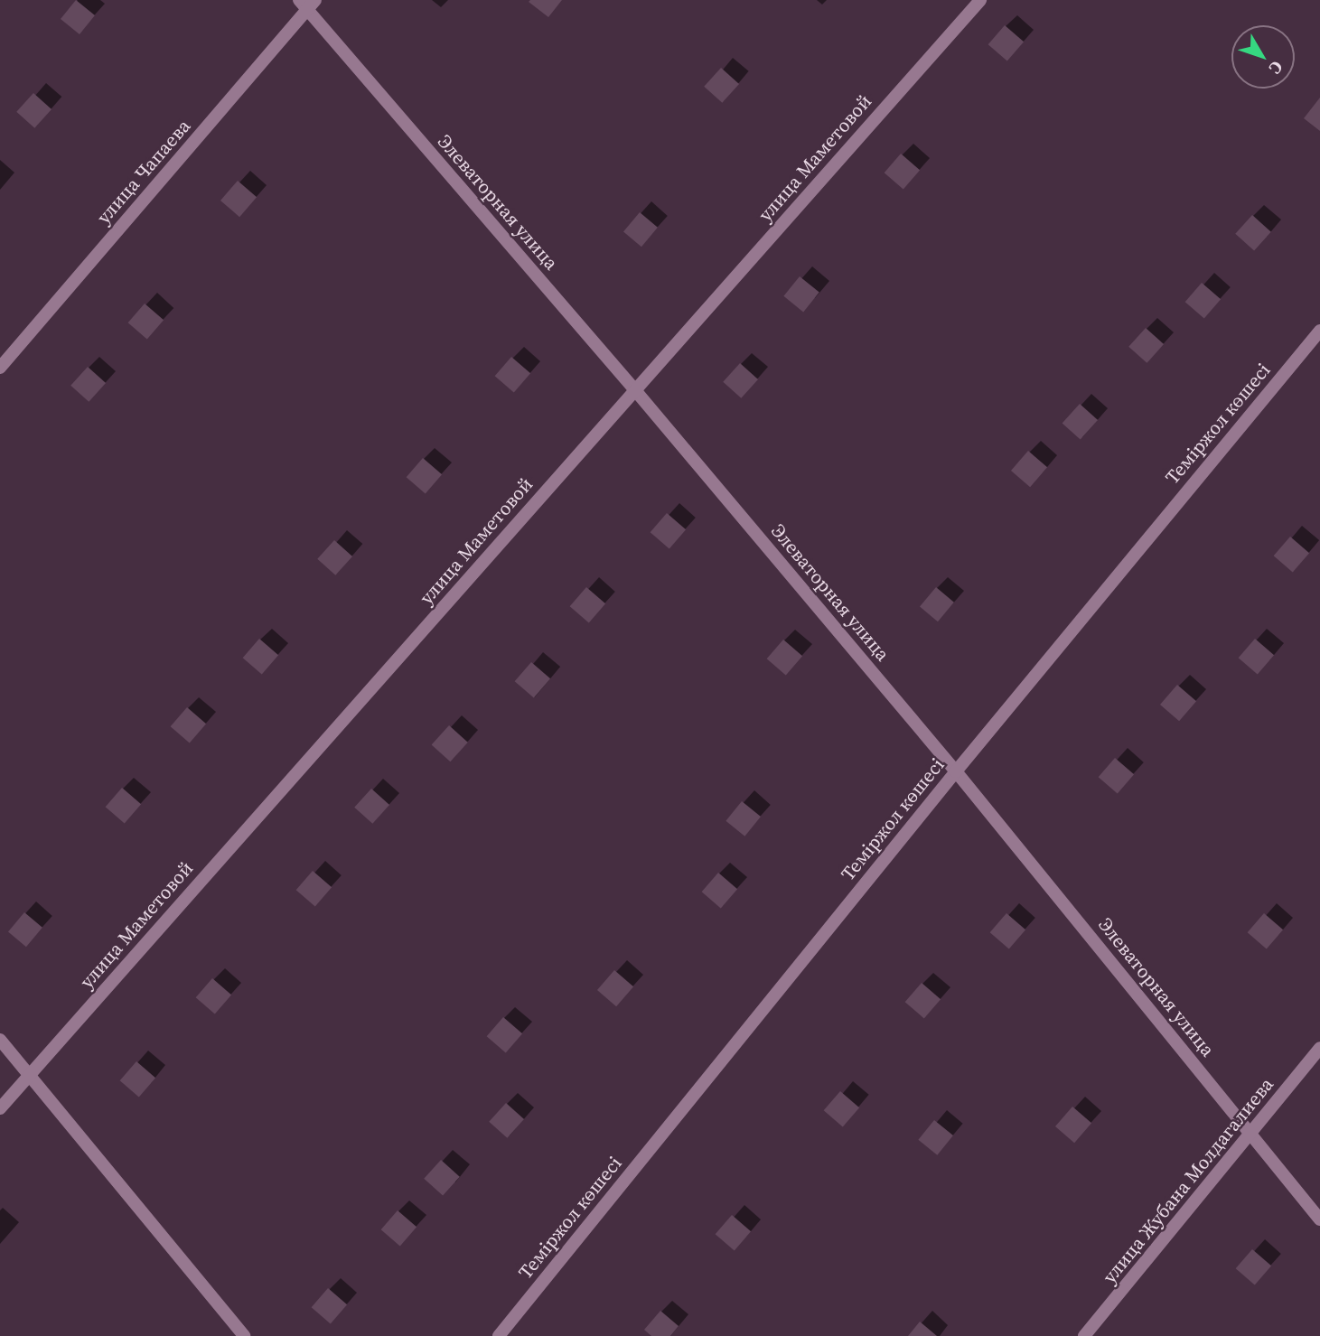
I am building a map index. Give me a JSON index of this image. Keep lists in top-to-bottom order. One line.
{"streets":{"street":["улица Маметовой","улица Чапаева","Элеваторная улица","Теміржол көшесі","улица Жубана Молдагалиева"]},"crossings":[["улица Маметовой","Элеваторная улица"],["улица Чапаева","Элеваторная улица"],["Элеваторная улица","Теміржол көшесі"],["Элеваторная улица","улица Жубана Молдагалиева"]],"north":"bottom right"}
